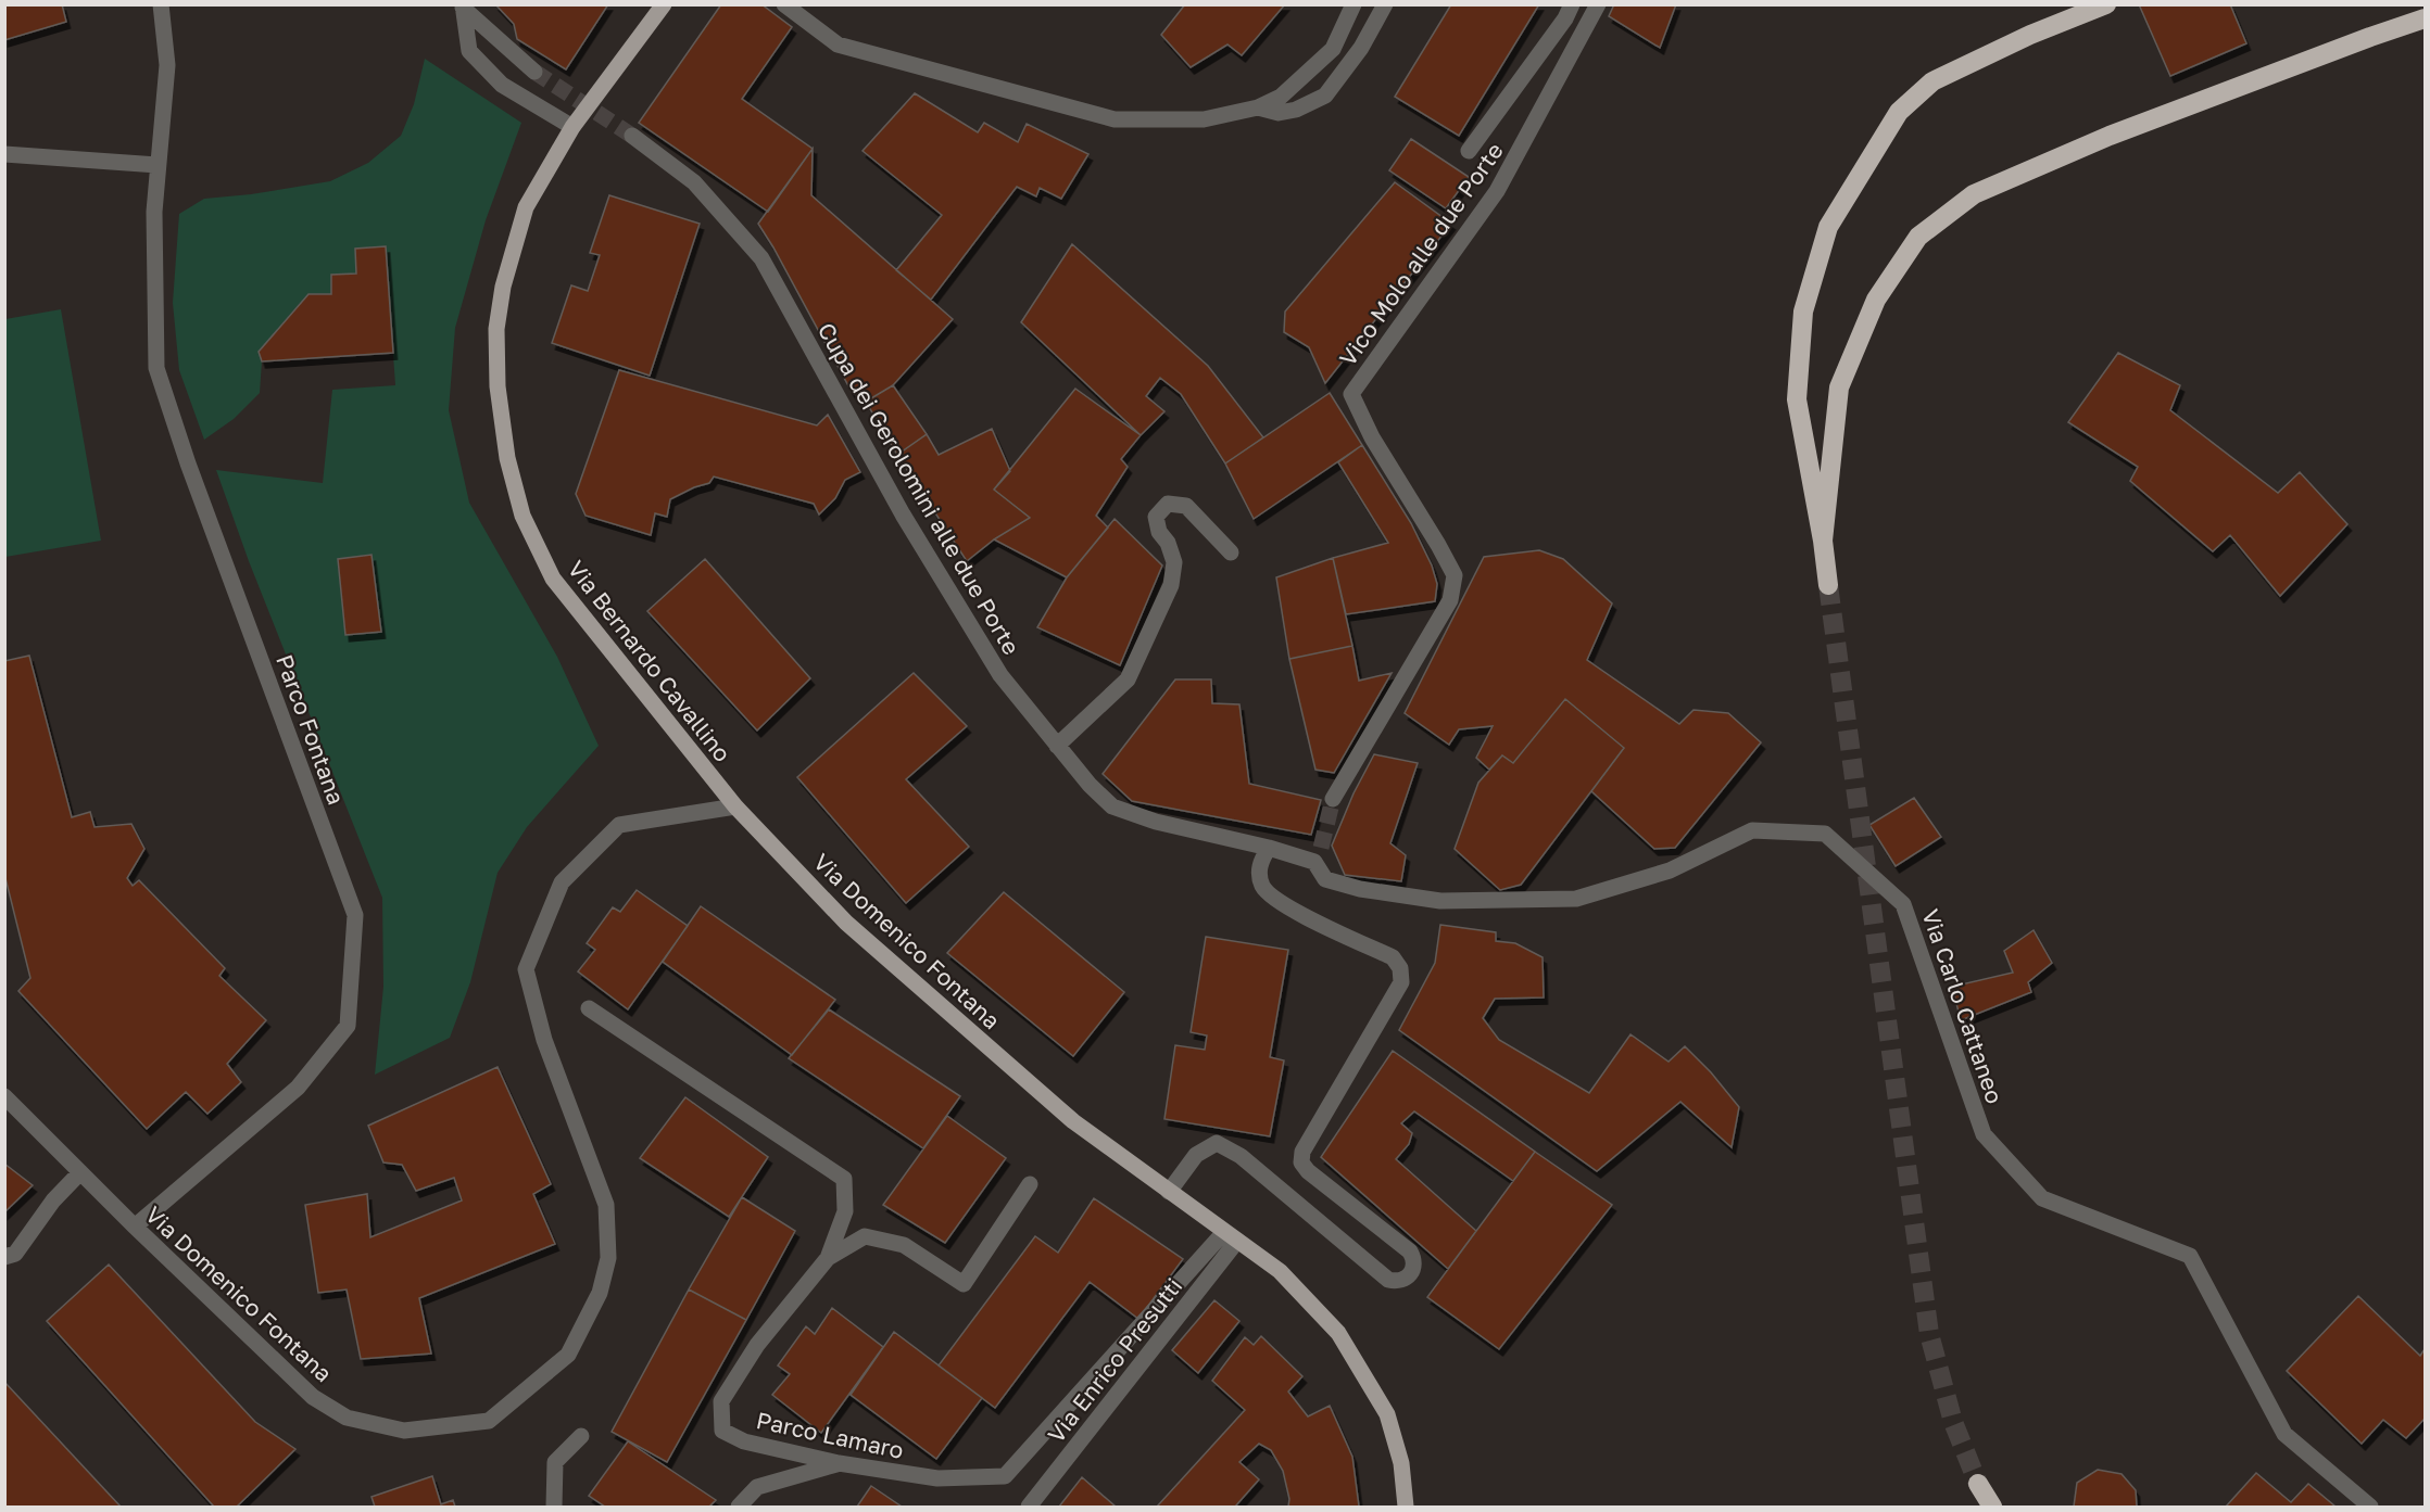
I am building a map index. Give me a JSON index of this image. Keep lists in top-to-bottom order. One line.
{"streets":{"main road":["Via Bernardo Cavallino","Via Domenico Fontana"],"street":["Vico Molo alle due Porte","Cupa dei Gerolomini alle due Porte","Parco Fontana","Via Carlo Cattaneo","Via Enrico Presutti","Parco Lamaro"]},"crossings":[["Cupa dei Gerolomini alle due Porte","Via Carlo Cattaneo"],["Via Bernardo Cavallino","Via Domenico Fontana"],["Parco Fontana","Via Domenico Fontana"],["Via Domenico Fontana","Via Enrico Presutti"],["Via Domenico Fontana","Parco Lamaro"],["Via Enrico Presutti","Parco Lamaro"]]}
